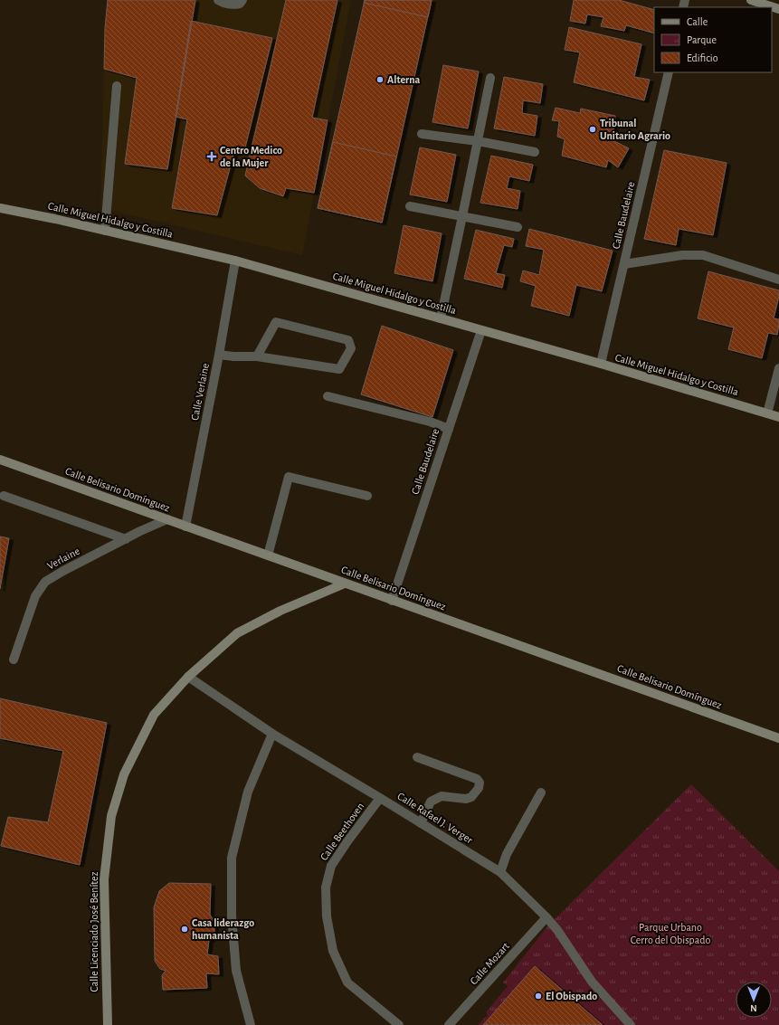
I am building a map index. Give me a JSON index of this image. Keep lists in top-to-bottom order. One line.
{"streets":{"street":["Calle Baudelaire","Calle Miguel Hidalgo y Costilla","Calle Verlaine","Calle Belisario Domínguez","Verlaine","Calle Rafael J. Verger","Calle Beethoven","Calle Licenciado José Benítez","Calle Mozart"]},"crossings":[["Calle Baudelaire","Calle Miguel Hidalgo y Costilla"],["Calle Baudelaire","Calle Belisario Domínguez"],["Calle Miguel Hidalgo y Costilla","Calle Verlaine"],["Calle Verlaine","Calle Belisario Domínguez"],["Calle Belisario Domínguez","Verlaine"],["Calle Belisario Domínguez","Calle Licenciado José Benítez"],["Calle Rafael J. Verger","Calle Beethoven"],["Calle Rafael J. Verger","Calle Licenciado José Benítez"],["Calle Rafael J. Verger","Calle Mozart"]],"parks":["Parque Urbano Cerro del Obispado"],"places":{"other":["Alterna","Tribunal Unitario Agrario","Casa liderazgo humanista","El Obispado"],"health":["Centro Medico de la Mujer"]},"legend":["Calle","Parque","Edificio"],"north":"bottom"}
